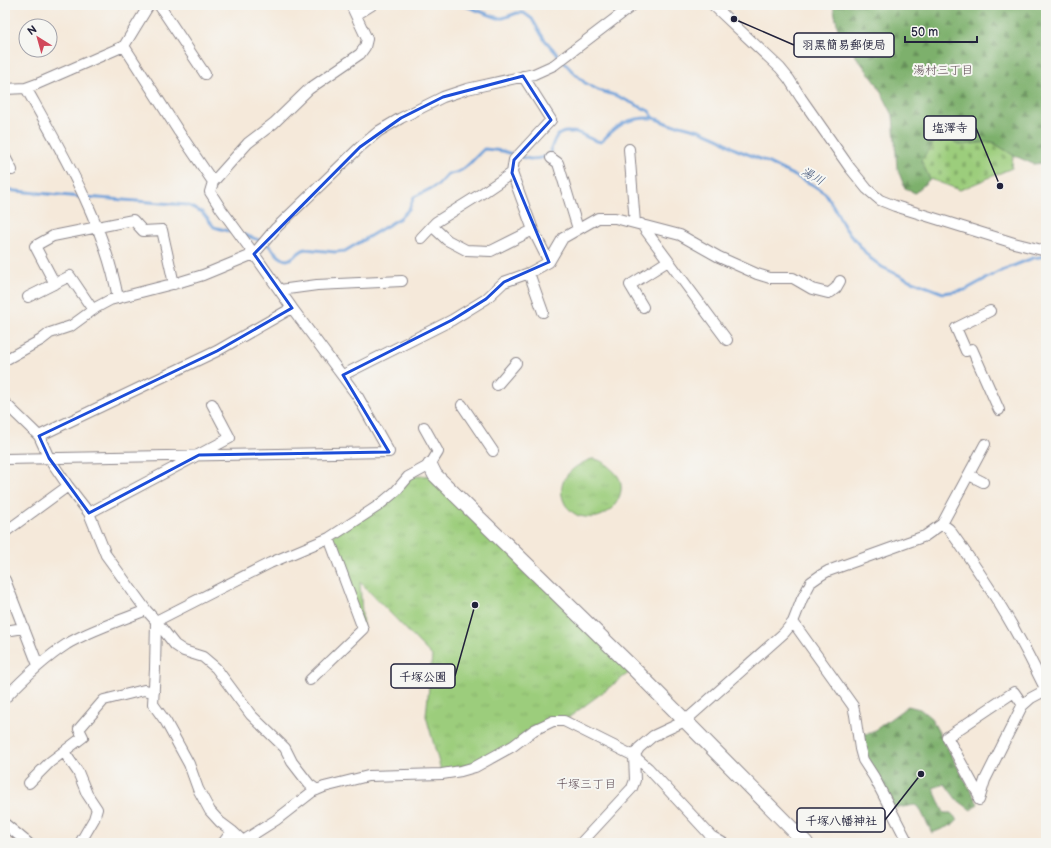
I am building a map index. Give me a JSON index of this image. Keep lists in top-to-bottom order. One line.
{"districts":["湯村三丁目","千塚三丁目"],"water":["湯川"],"places":["羽黒簡易郵便局","塩澤寺","千塚公園","千塚八幡神社"],"scale_bar":"50 m","north":"top left"}
